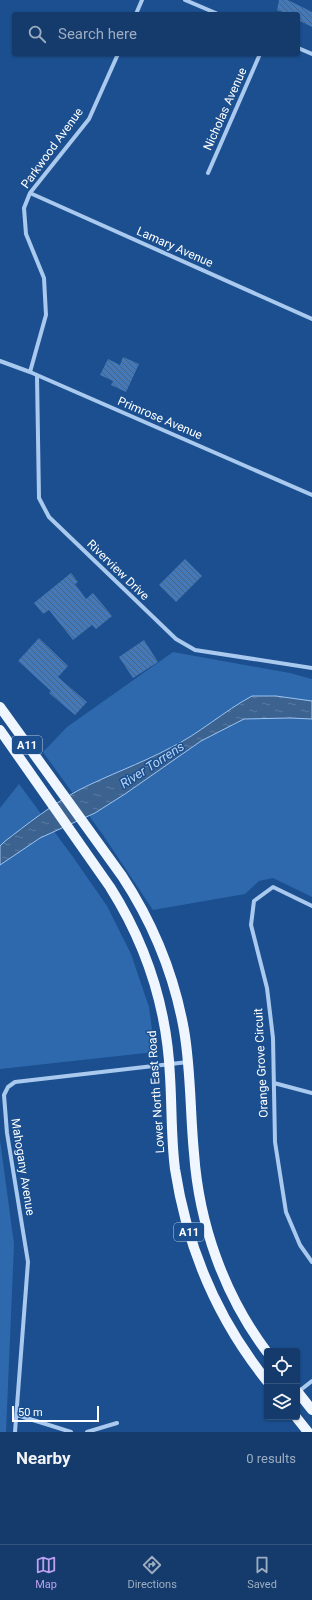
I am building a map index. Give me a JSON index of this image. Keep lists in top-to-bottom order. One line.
{"streets":{"main road":["A11","Lower North East Road"],"street":["Nicholas Avenue","Parkwood Avenue","Lamary Avenue","Primrose Avenue","Riverview Drive","Orange Grove Circuit","Mahogany Avenue"]},"crossings":[["Parkwood Avenue","Lamary Avenue"],["Parkwood Avenue","Primrose Avenue"],["Primrose Avenue","Riverview Drive"],["A11","Mahogany Avenue"],["Lower North East Road","Mahogany Avenue"]],"water":["River Torrens"],"scale_bar":"50 m","page":{"search":"Search here","scale":"50 m","heading":["Nearby","0 results"],"nav":["Map","Directions","Saved"]}}
